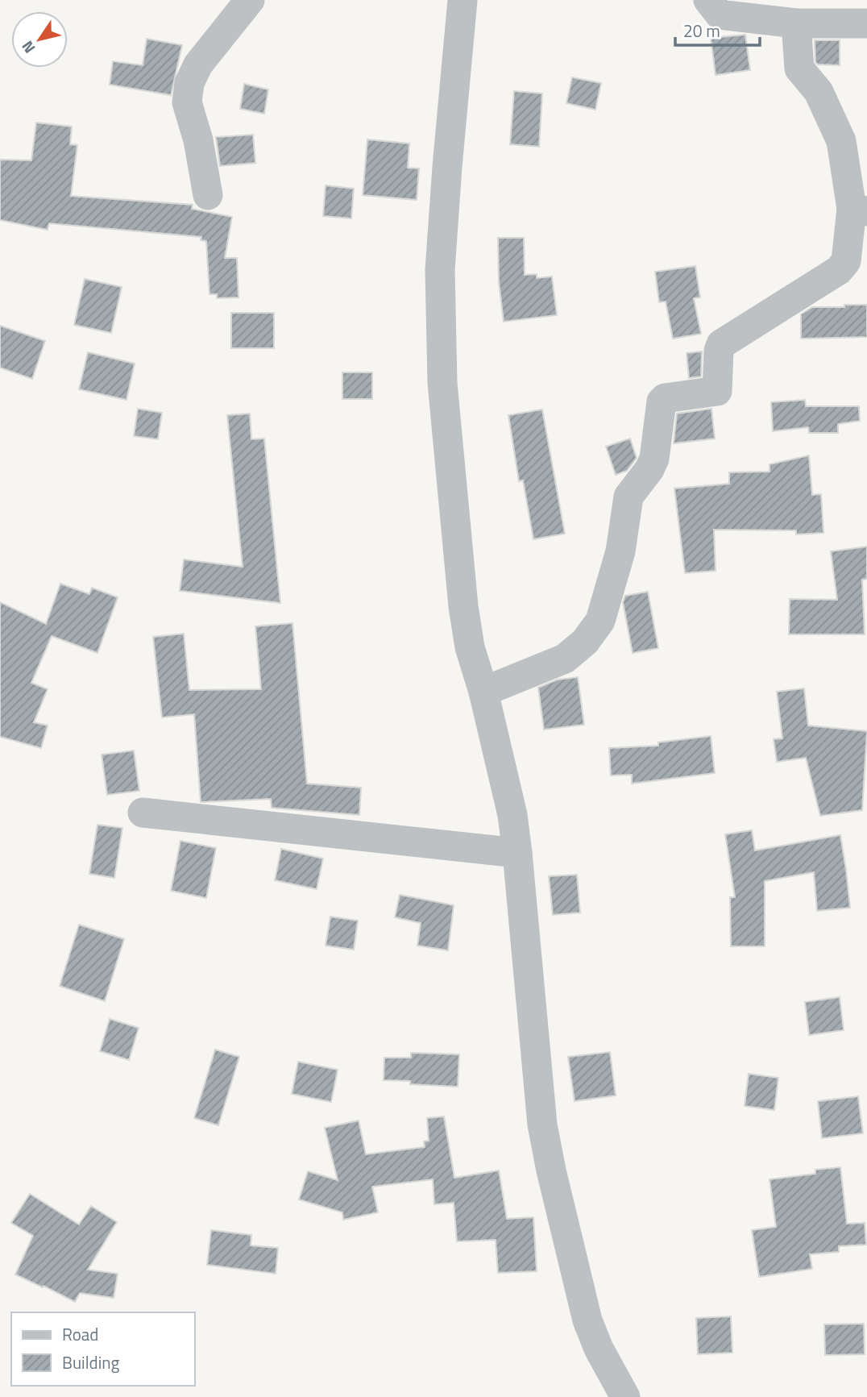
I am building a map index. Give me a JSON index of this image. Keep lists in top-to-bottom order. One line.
{"legend":["Road","Building"],"scale_bar":"20 m","north":"bottom left"}
